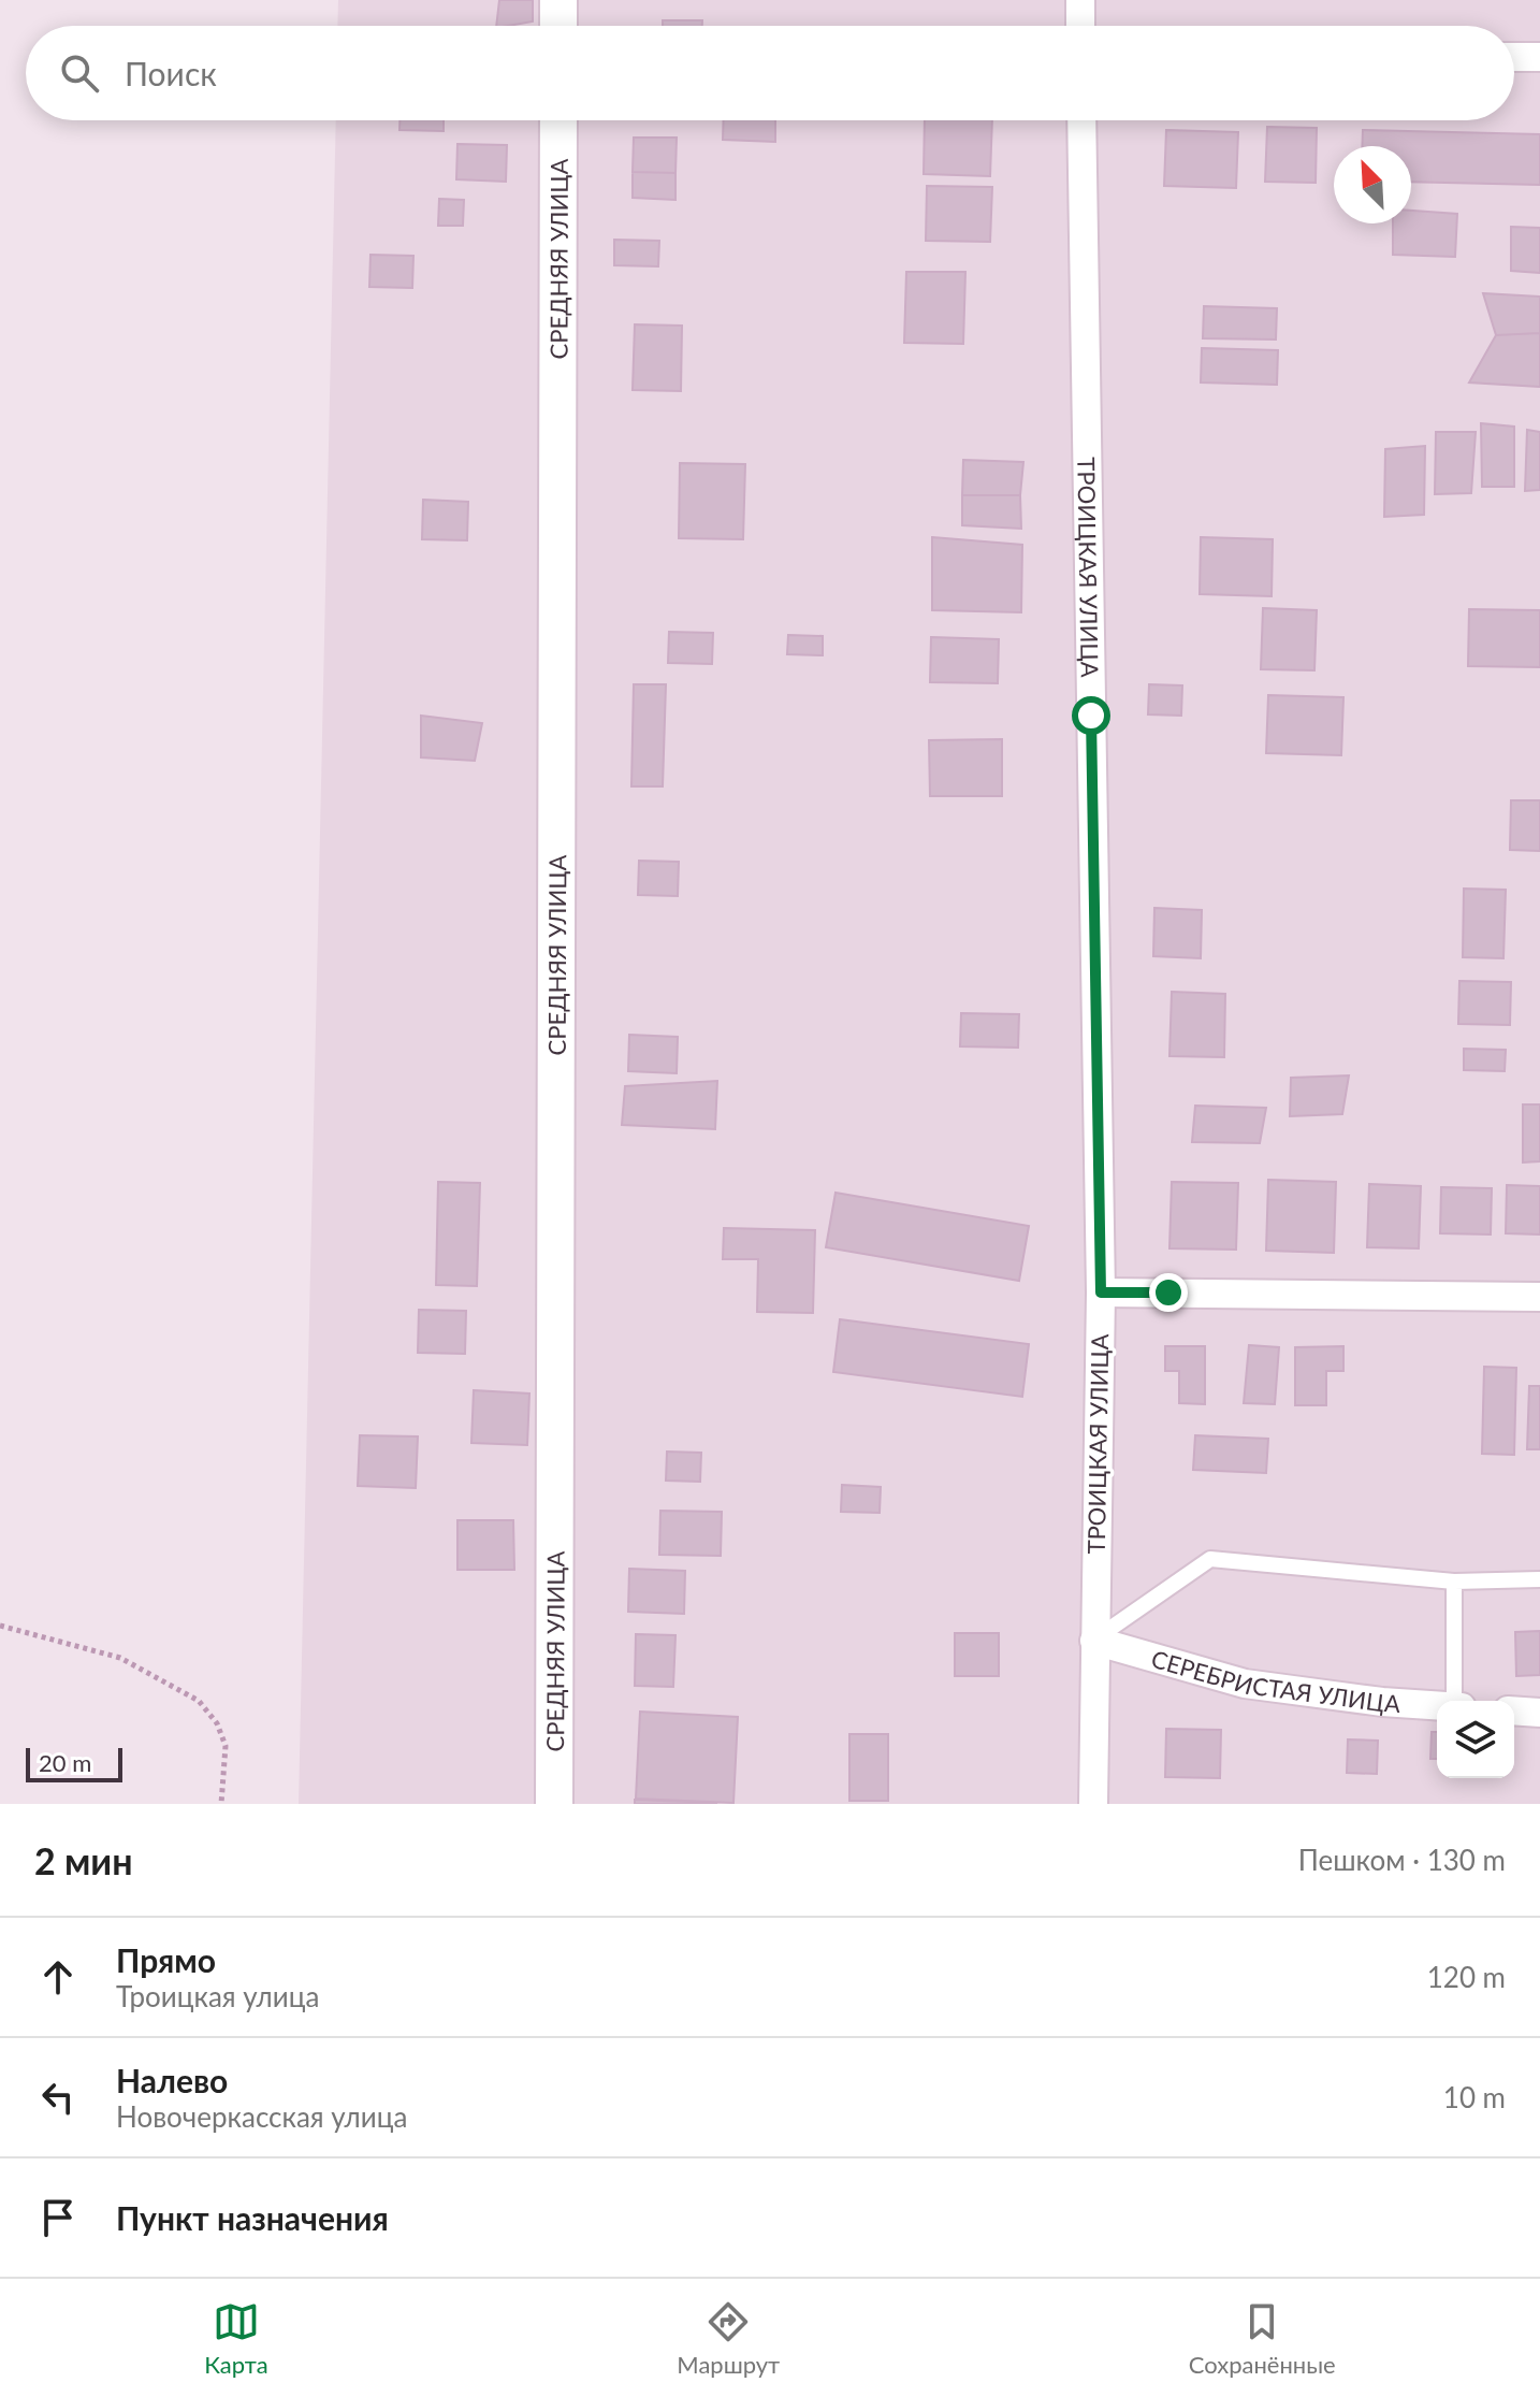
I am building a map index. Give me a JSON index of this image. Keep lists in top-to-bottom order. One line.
{"streets":{"street":["СРЕДНЯЯ УЛИЦА","ТРОИЦКАЯ УЛИЦА","СЕРЕБРИСТАЯ УЛИЦА"]},"crossings":[["ТРОИЦКАЯ УЛИЦА","СЕРЕБРИСТАЯ УЛИЦА"]],"scale_bar":"20 m","north":"top left","page":{"search":"Поиск","scale":"20 m","heading":["2 мин","Пешком · 130 m"],"list":[["Прямо","Троицкая улица","120 m"],["Налево","Новочеркасская улица","10 m"],"Пункт назначения"],"nav":["Карта","Маршрут","Сохранённые"]}}
